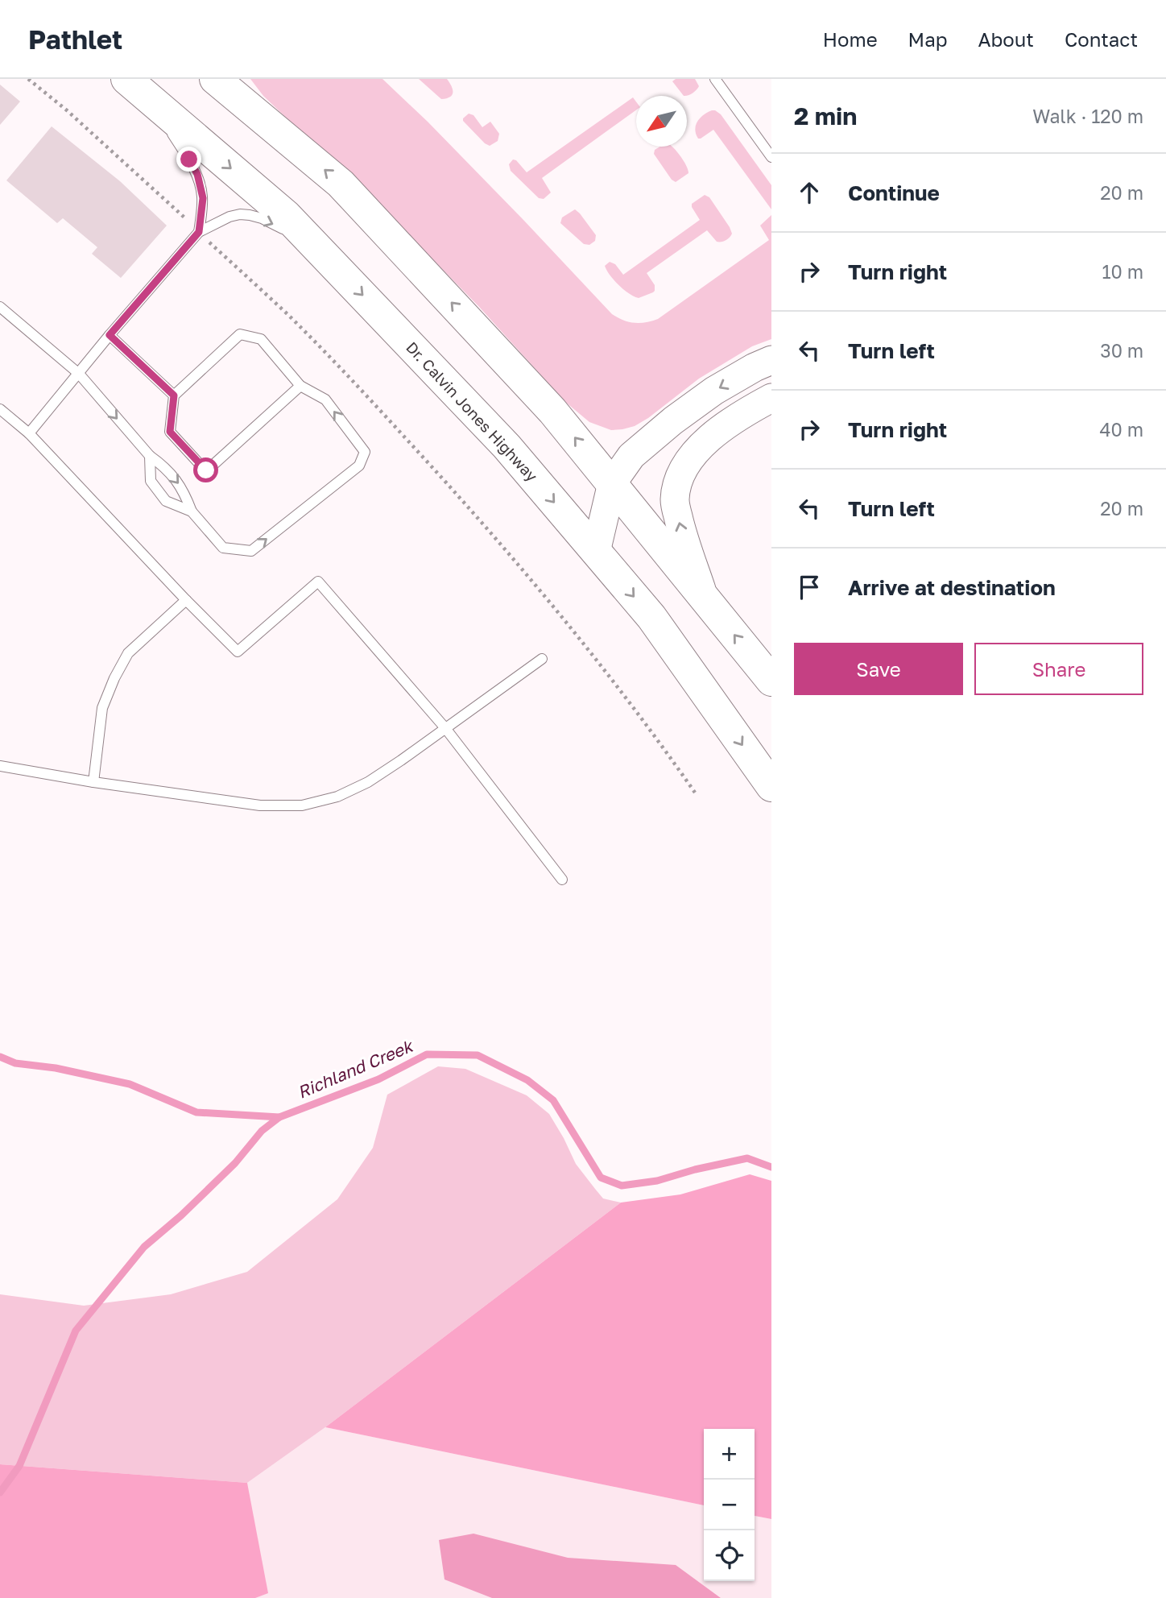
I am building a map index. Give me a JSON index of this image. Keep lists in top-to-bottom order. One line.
{"streets":{"highway":["Dr. Calvin Jones Highway"]},"water":["Richland Creek"],"north":"bottom left","page":{"header":"Pathlet","nav":["Home","Map","About","Contact"],"heading":["2 min","Walk · 120 m"],"list":[["Continue","20 m"],["Turn right","10 m"],["Turn left","30 m"],["Turn right","40 m"],["Turn left","20 m"],"Arrive at destination"],"buttons":["Save","Share"],"map_buttons":["+","−"]}}
